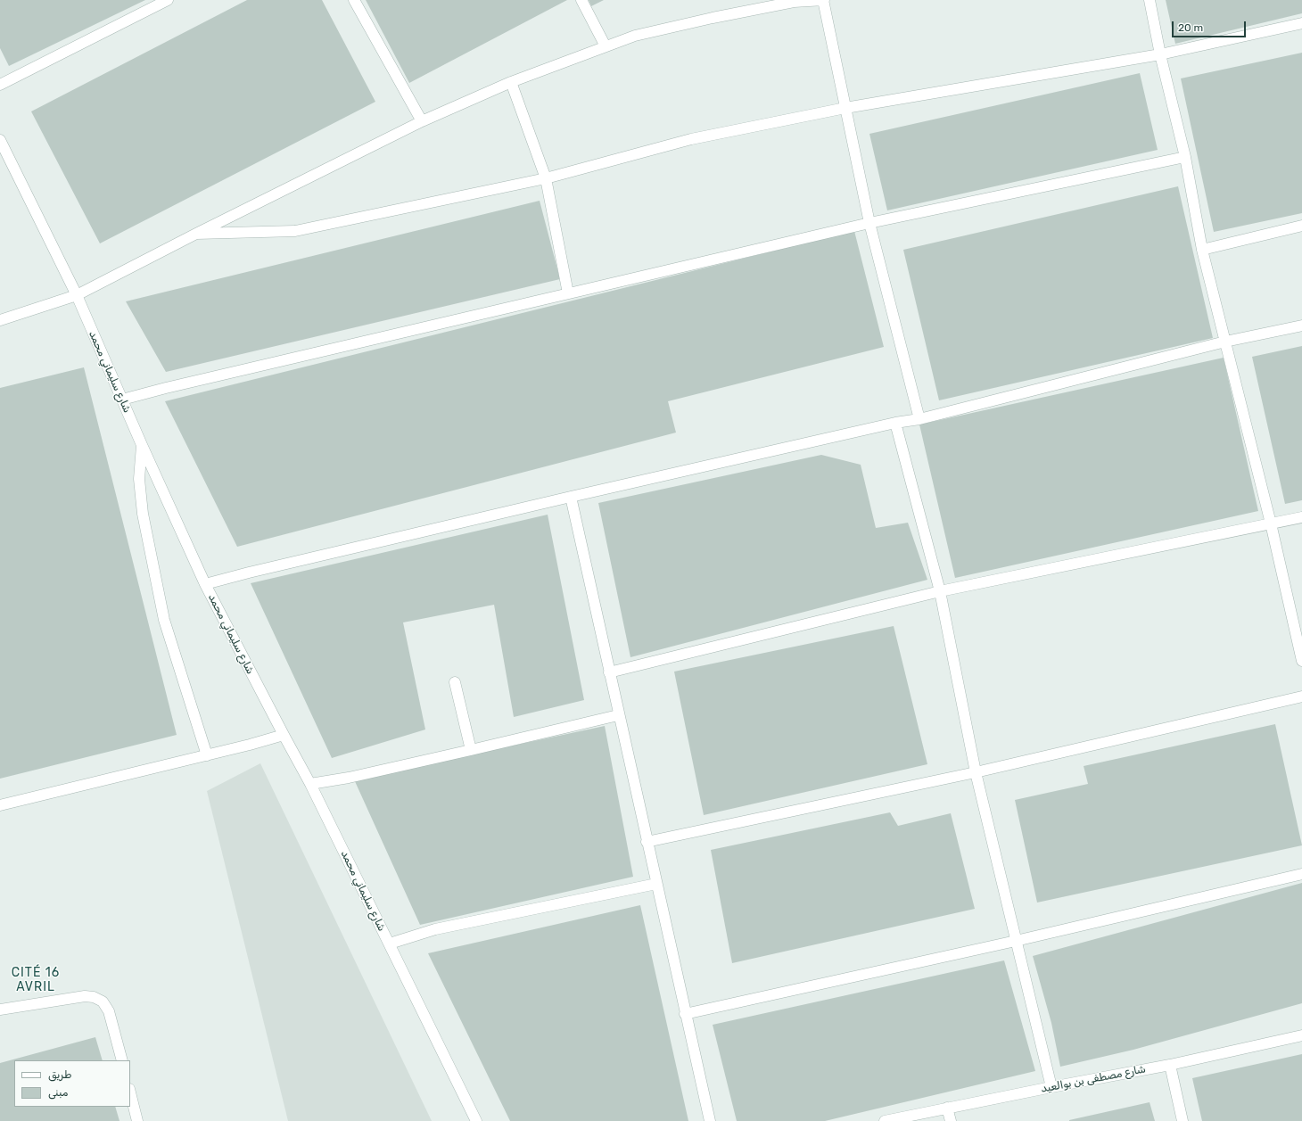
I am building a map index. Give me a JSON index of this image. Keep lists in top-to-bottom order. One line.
{"streets":{"street":["شارع سليماني محمد","شارع مصطفى بن بوالعيد"]},"districts":["CITÉ 16 AVRIL"],"legend":["طريق","مبنى"],"scale_bar":"20 m"}
